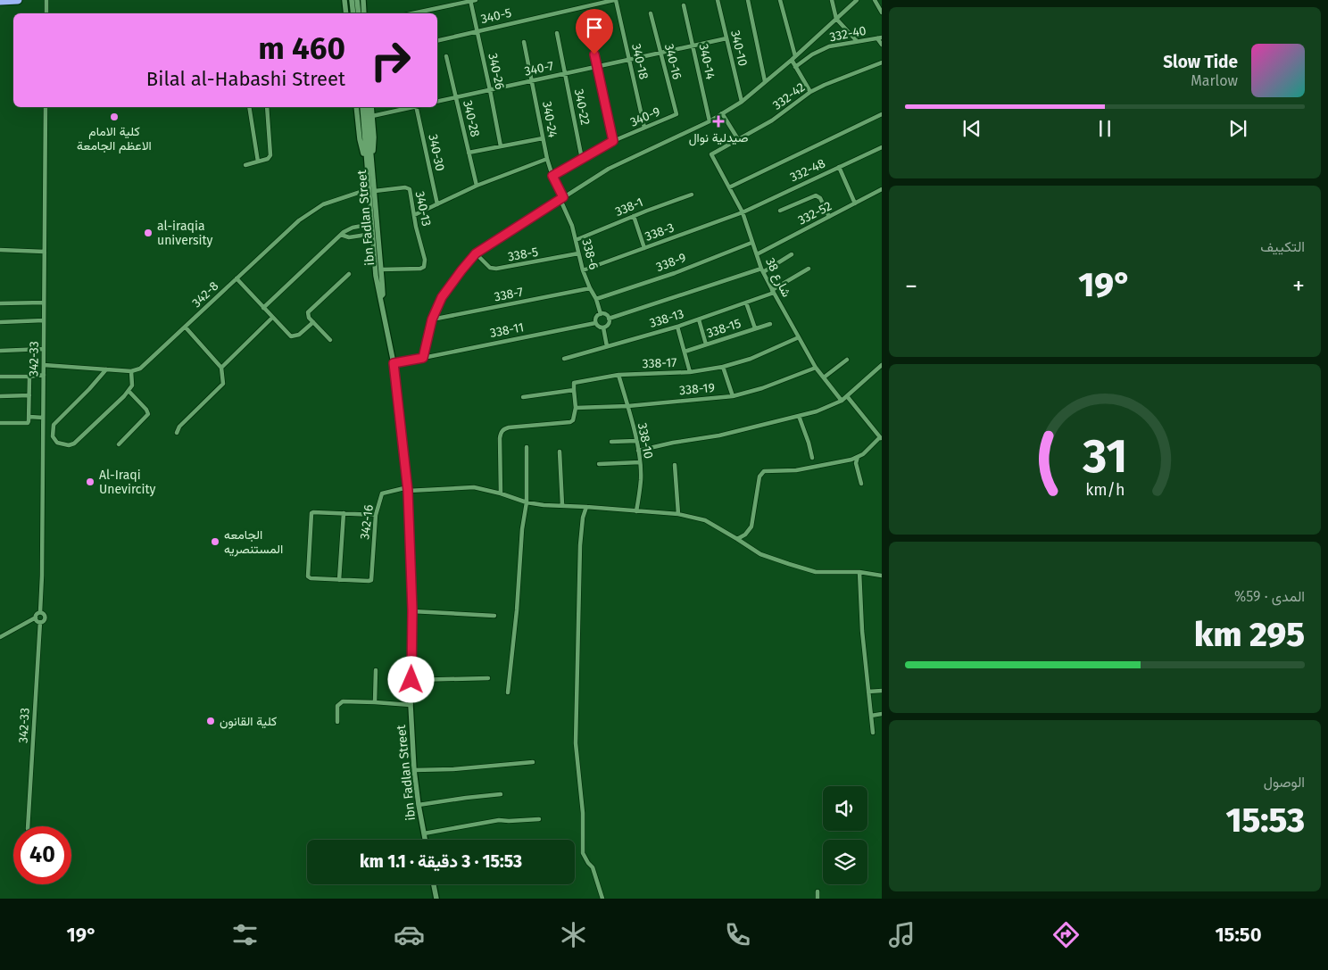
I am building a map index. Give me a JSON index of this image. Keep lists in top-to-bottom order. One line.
{"streets":{"street":["340-5","332-40","340-10","340-18","340-16","340-14","340-7","340-26","332-42","340-22","340-9","340-28","340-24","340-30","332-48","338-1","340-13","332-52","ibn Fadlan Street","338-3","338-5","338-6","338-9","شارع 38","342-8","338-7","338-13","338-15","338-11","342-33","338-17","338-19","338-10","342-16"]},"crossings":[["340-5","340-18"],["340-5","340-26"],["340-10","340-7"],["340-18","340-7"],["340-18","340-9"],["340-16","340-7"],["340-16","340-9"],["340-14","340-7"],["340-7","340-26"],["340-7","340-22"],["340-7","340-28"],["340-7","340-24"],["332-42","شارع 38"],["340-22","340-9"],["340-9","340-24"],["340-24","338-6"],["332-48","338-3"],["332-48","شارع 38"],["338-1","338-6"],["340-13","ibn Fadlan Street"],["332-52","شارع 38"],["ibn Fadlan Street","342-8"],["ibn Fadlan Street","338-11"],["ibn Fadlan Street","342-16"],["338-3","338-6"],["338-3","شارع 38"],["338-5","338-6"],["338-6","338-9"],["338-6","338-7"],["338-6","338-11"],["338-9","شارع 38"],["شارع 38","338-13"],["شارع 38","338-17"],["شارع 38","338-19"],["338-17","338-10"],["338-19","338-10"]],"places":{"other":["كلية الامام الاعظم الجامعة","al-iraqia university","Al-Iraqi Unevircity","الجامعه المستنصريه","كلية القانون"],"health":["صيدلية نوال"]},"page":{"turn":["460 m","Bilal al-Habashi Street"],"song":["Slow Tide","Marlow"],"tile":["التكييف",["المدى · 59%","295 km"],["الوصول","15:53"]],"heat":["−","19°","+"],"limit":"40","trip":"15:53 · 3 دقيقة · 1.1 km","tabs":["15:50","19°"],"gauge":["31","km/h"]}}
